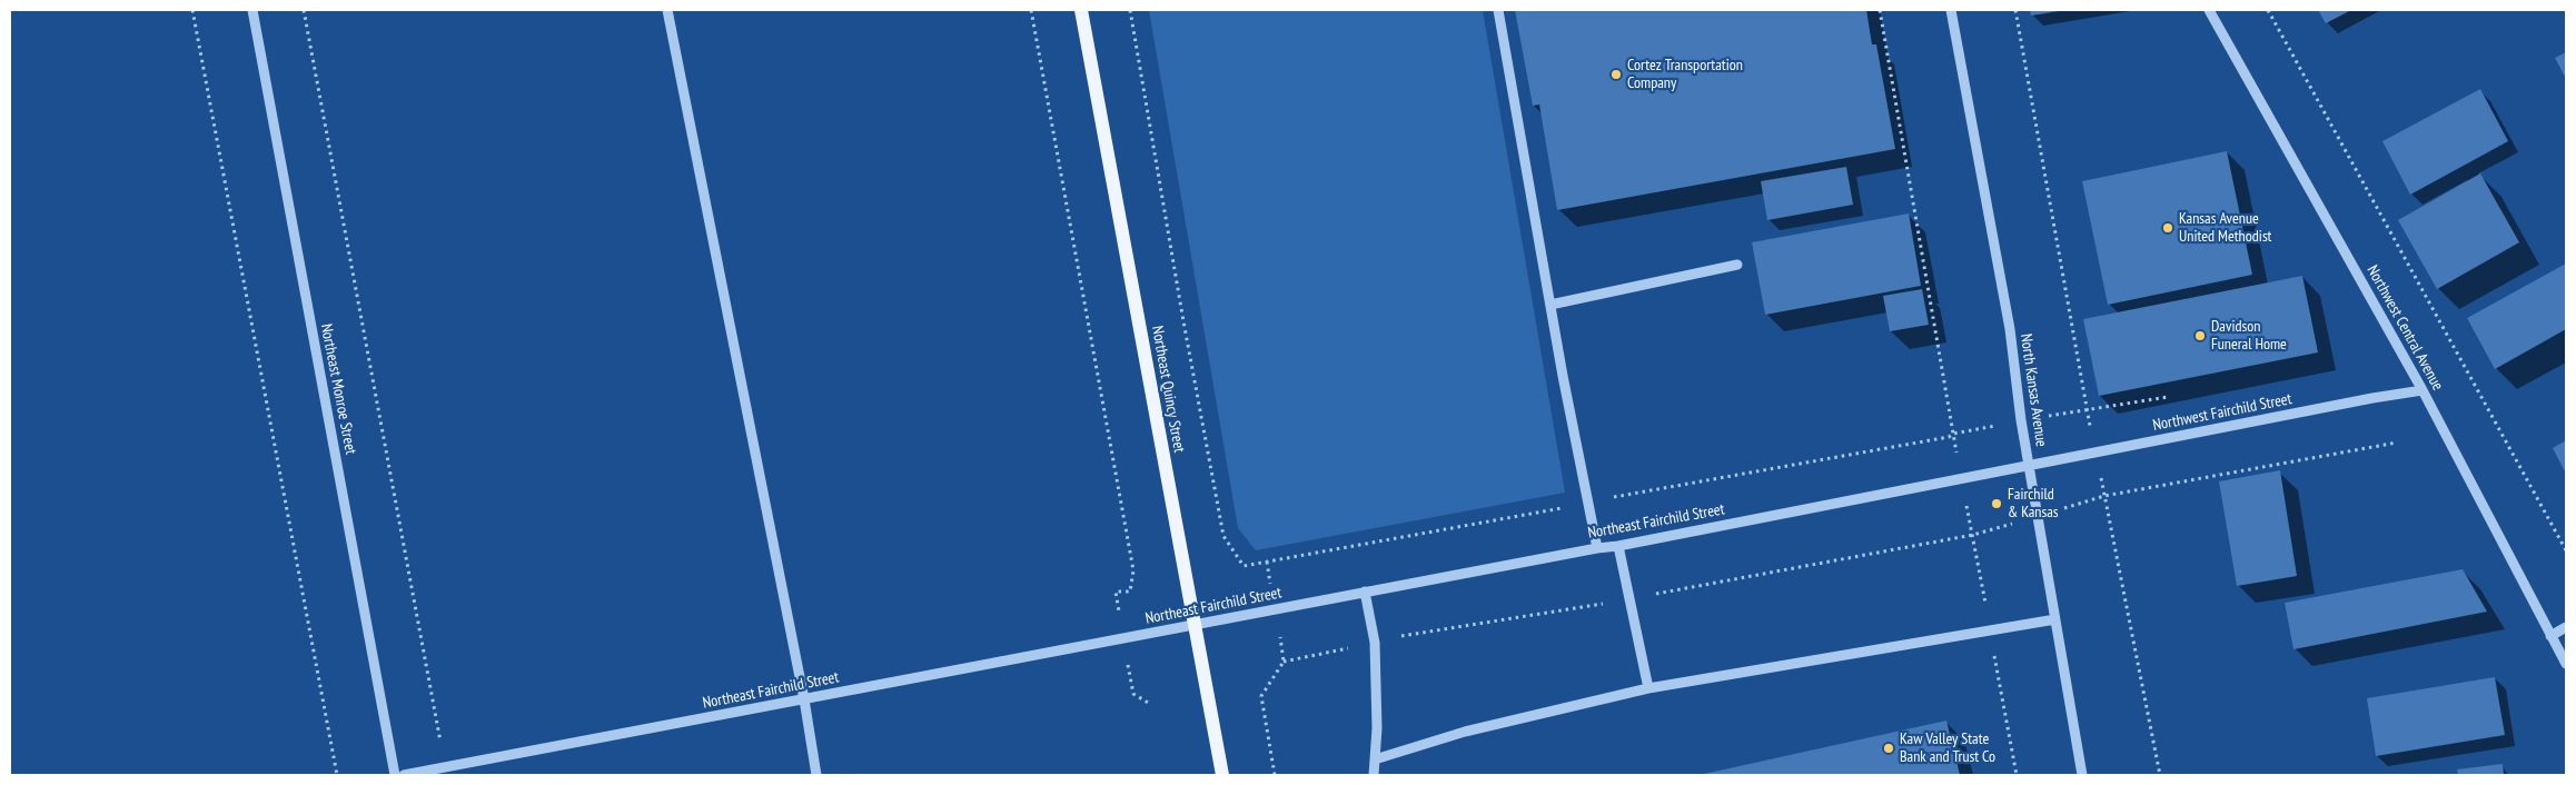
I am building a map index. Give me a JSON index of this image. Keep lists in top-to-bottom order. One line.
{"streets":{"main road":["Northeast Quincy Street"],"street":["Northwest Central Avenue","Northeast Monroe Street","North Kansas Avenue","Northwest Fairchild Street","Northeast Fairchild Street"]},"crossings":[["Northwest Central Avenue","Northwest Fairchild Street"],["Northeast Quincy Street","Northeast Fairchild Street"],["North Kansas Avenue","Northwest Fairchild Street"],["North Kansas Avenue","Northeast Fairchild Street"],["Northwest Fairchild Street","Northeast Fairchild Street"]],"places":["Cortez Transportation Company","Kansas Avenue United Methodist","Davidson Funeral Home","Fairchild & Kansas","Kaw Valley State Bank and Trust Co"]}
